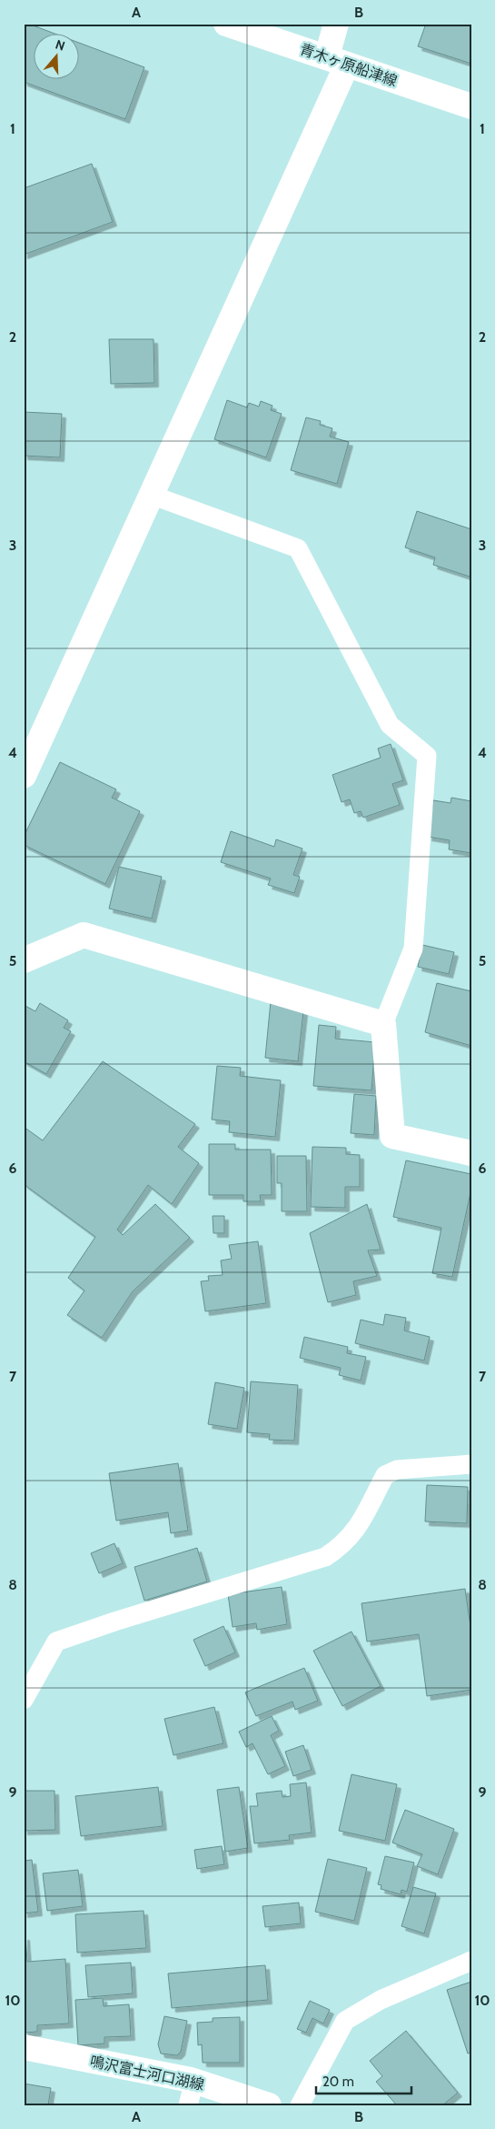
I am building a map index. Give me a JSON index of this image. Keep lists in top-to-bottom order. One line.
{"streets":{"street":["青木ヶ原船津線","鳴沢富士河口湖線"]},"scale_bar":"20 m","north":"top","grid":{"columns":["A","B"],"rows":["1","2","3","4","5","6","7","8","9","10"]}}
